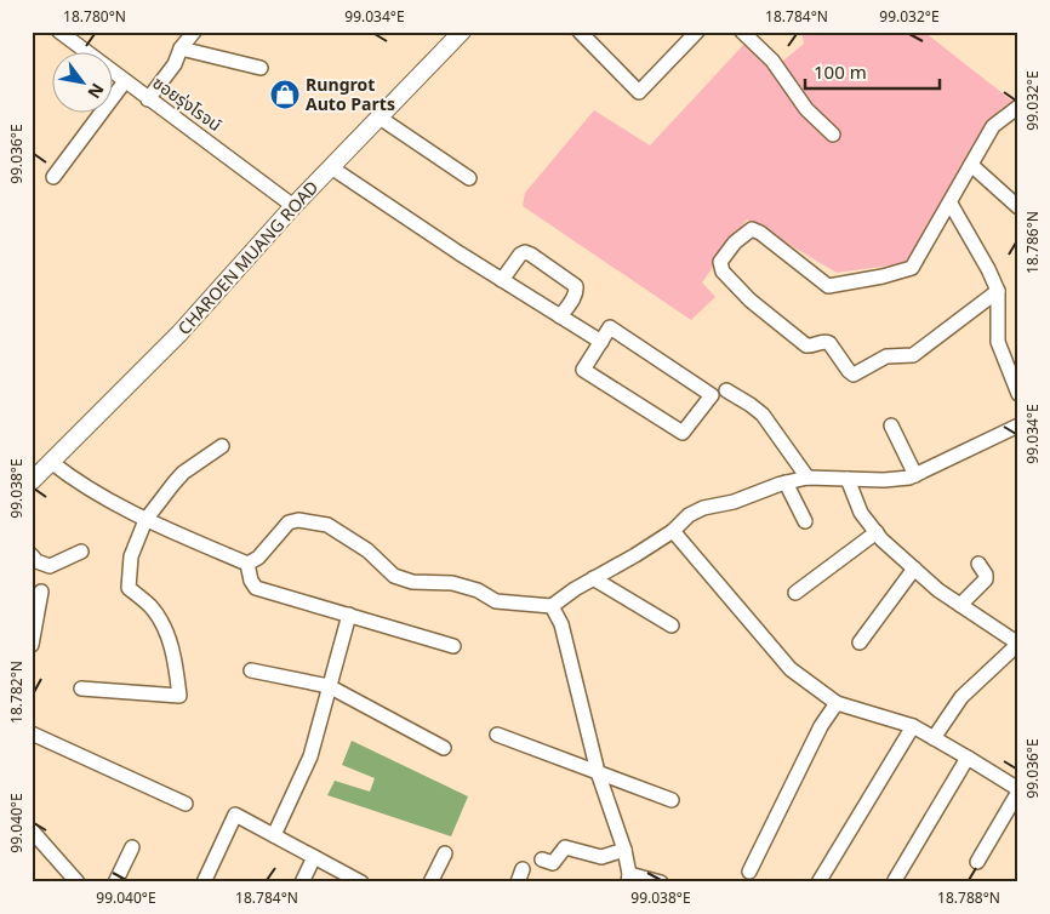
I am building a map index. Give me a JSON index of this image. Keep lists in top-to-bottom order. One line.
{"streets":{"main road":["CHAROEN MUANG ROAD"],"street":["ซอยรุ่งโรจน์"]},"crossings":[["ซอยรุ่งโรจน์","CHAROEN MUANG ROAD"]],"places":{"shop":["Rungrot Auto Parts"]},"scale_bar":"100 m","north":"bottom right","coordinates":["18.780°N","99.034°E","18.784°N","99.032°E","99.036°E","18.786°N","99.038°E","18.782°N","99.040°E","18.788°N"]}
